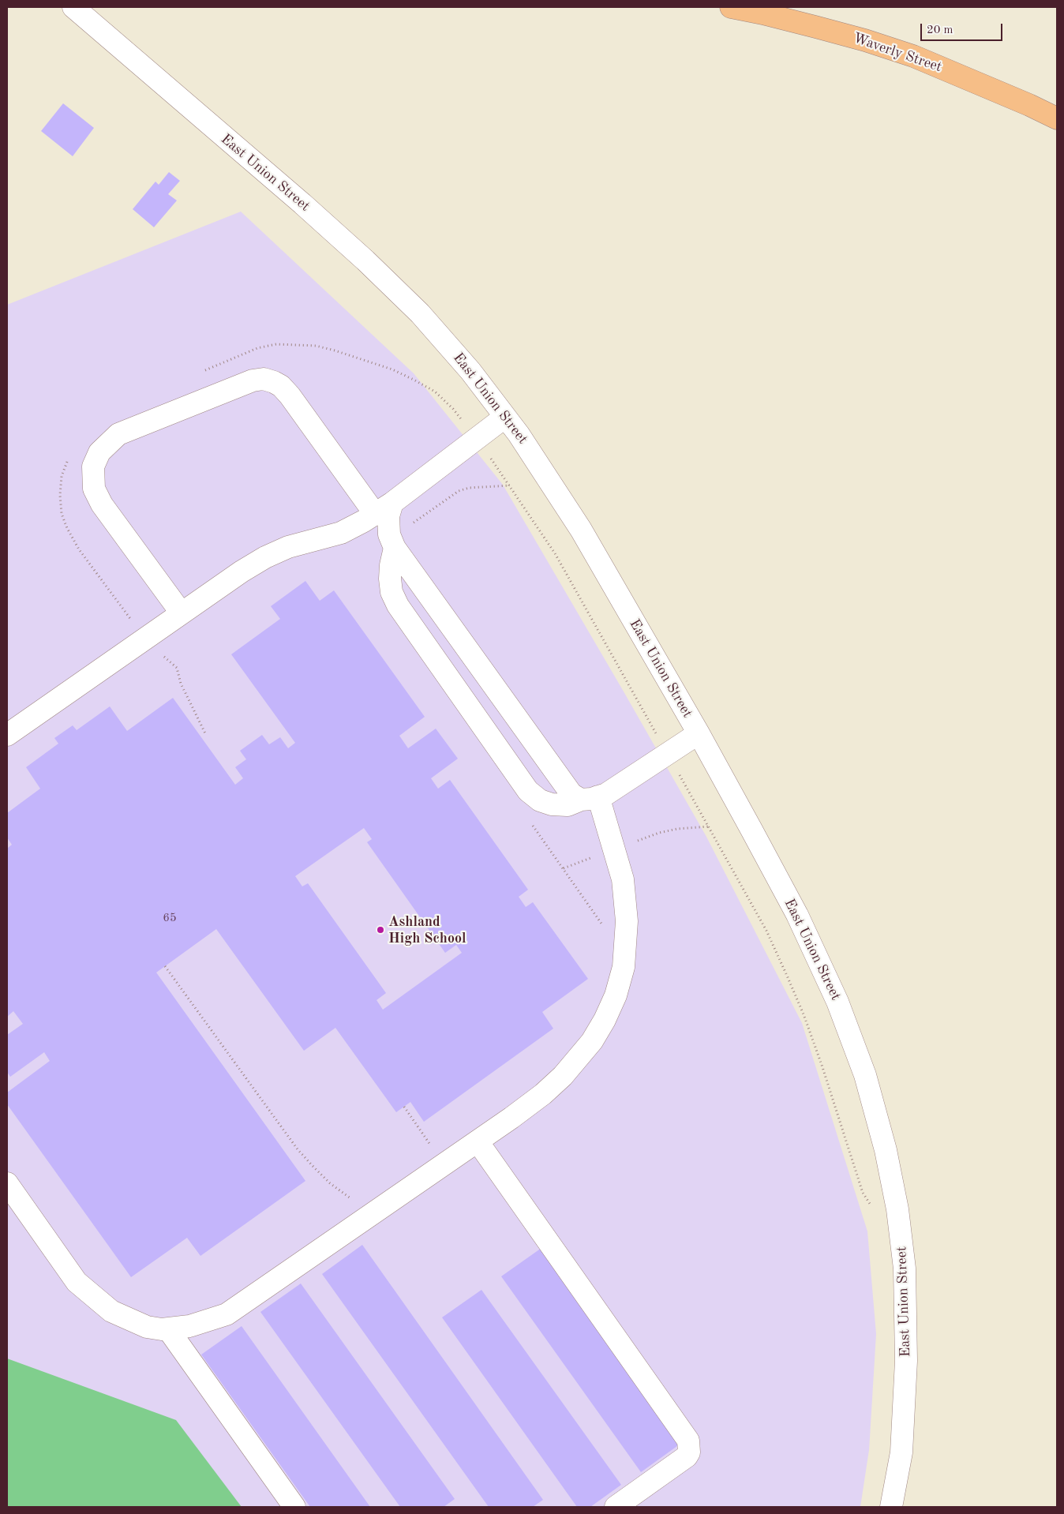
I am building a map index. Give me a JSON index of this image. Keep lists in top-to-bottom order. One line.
{"streets":{"main road":["Waverly Street"],"street":["East Union Street"]},"places":["Ashland High School"],"house_numbers":["65"],"scale_bar":"20 m"}
